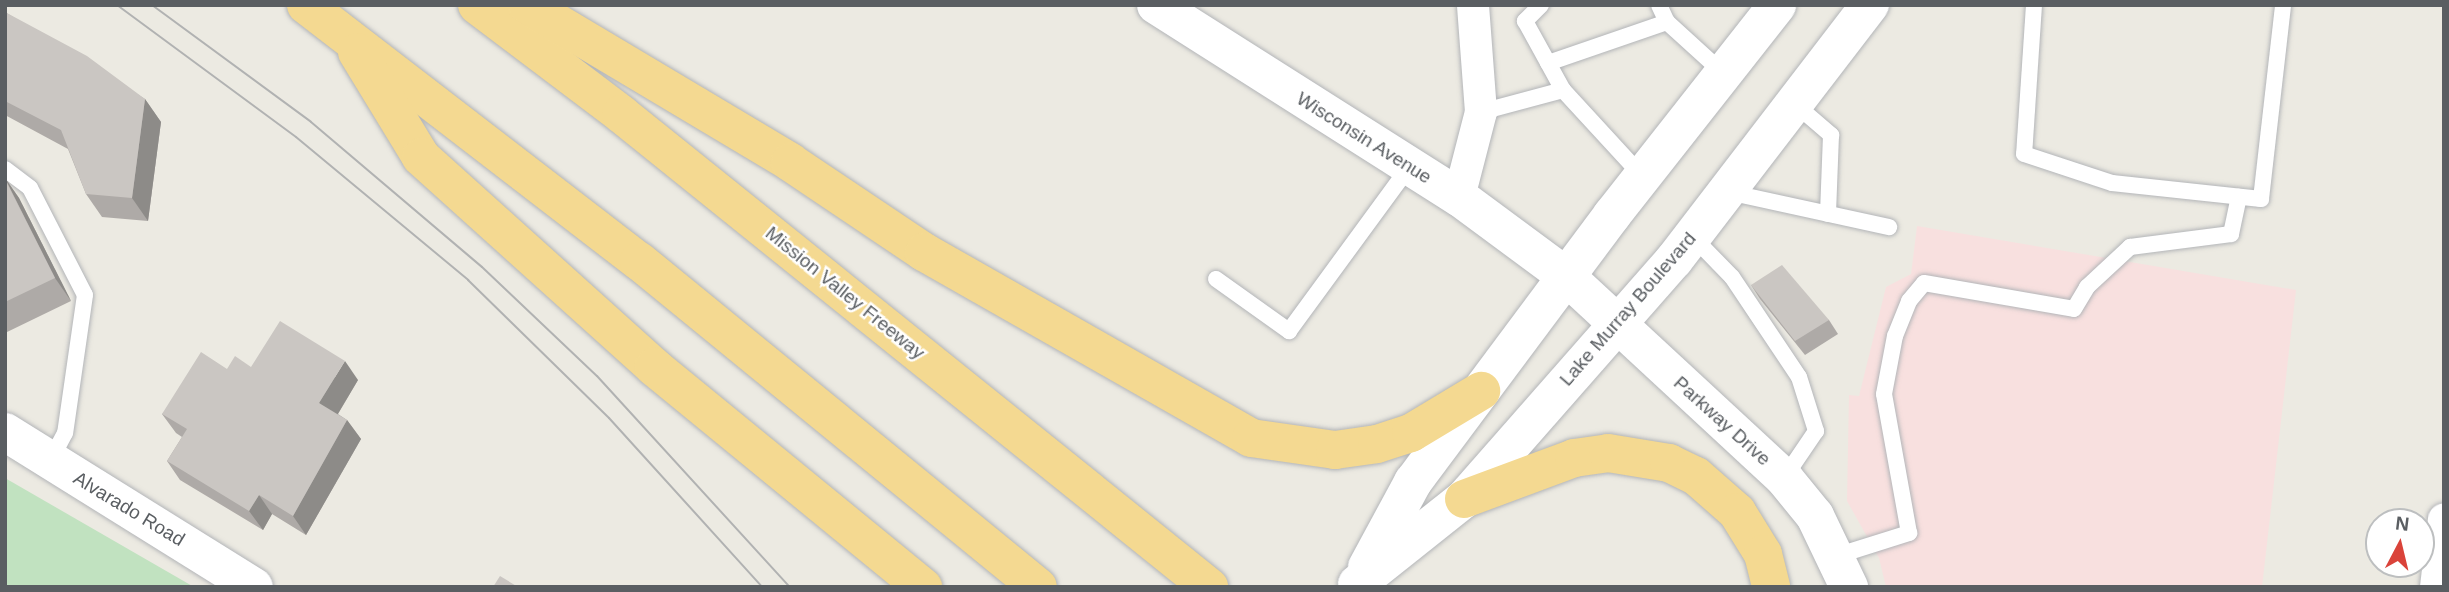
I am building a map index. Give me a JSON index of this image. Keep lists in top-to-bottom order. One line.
{"streets":{"highway":["Mission Valley Freeway"],"main road":["Wisconsin Avenue","Lake Murray Boulevard","Parkway Drive","Alvarado Road"]},"crossings":[["Wisconsin Avenue","Lake Murray Boulevard"],["Wisconsin Avenue","Parkway Drive"],["Lake Murray Boulevard","Parkway Drive"]],"north":"top"}
